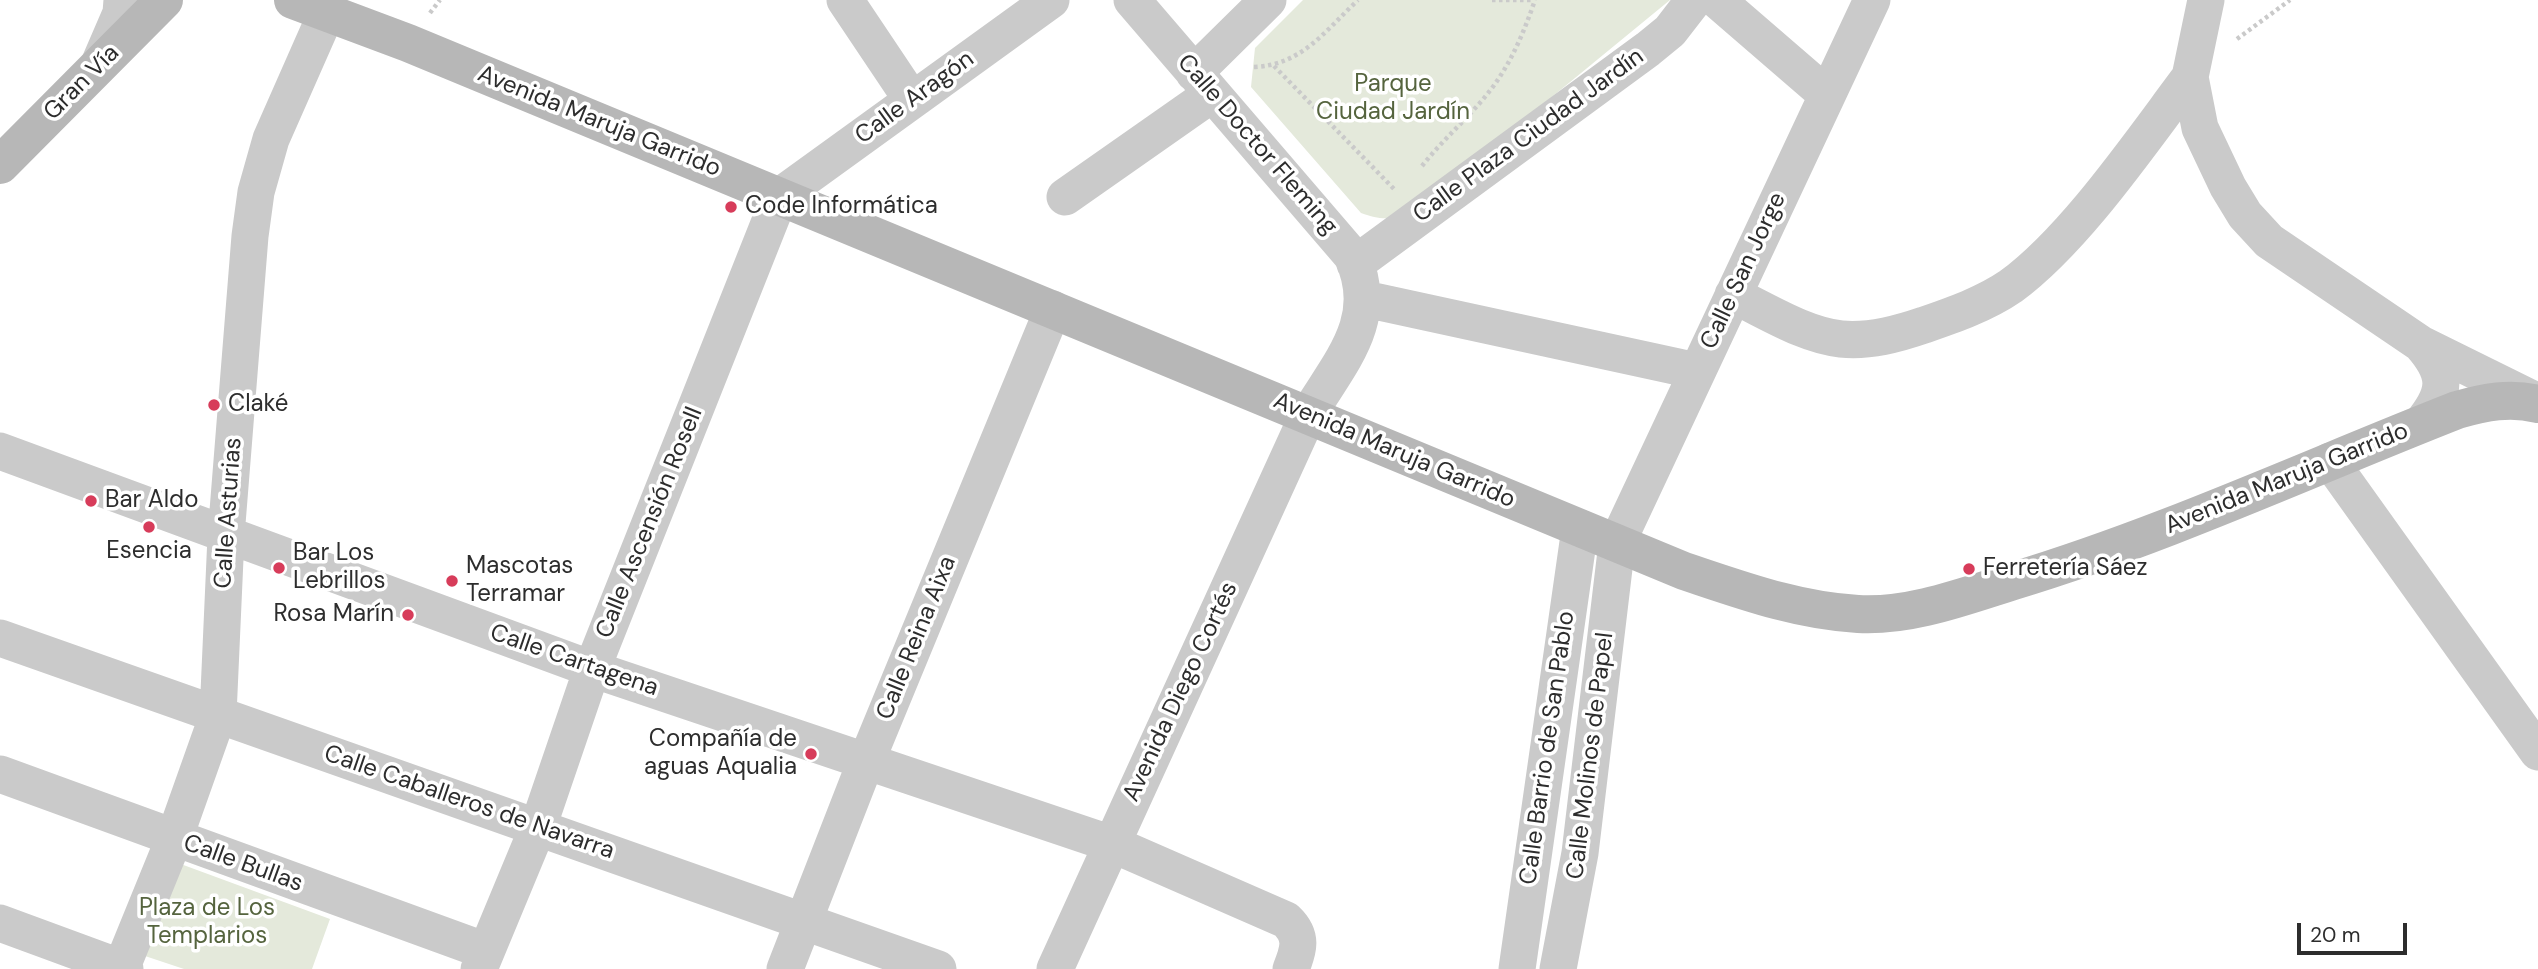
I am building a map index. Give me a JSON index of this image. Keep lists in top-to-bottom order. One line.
{"streets":{"main road":["Gran Vía","Avenida Maruja Garrido"],"street":["Calle Aragón","Calle Plaza Ciudad Jardín","Calle Doctor Fleming","Calle San Jorge","Calle Asturias","Calle Ascensión Rosell","Calle Reina Aixa","Calle Cartagena","Avenida Diego Cortés","Calle Barrio de San Pablo","Calle Molinos de Papel","Calle Caballeros de Navarra","Calle Bullas"]},"crossings":[["Calle Aragón","Avenida Maruja Garrido"],["Calle Aragón","Calle Ascensión Rosell"],["Avenida Maruja Garrido","Calle San Jorge"],["Avenida Maruja Garrido","Calle Asturias"],["Avenida Maruja Garrido","Calle Ascensión Rosell"],["Avenida Maruja Garrido","Calle Reina Aixa"],["Avenida Maruja Garrido","Avenida Diego Cortés"],["Avenida Maruja Garrido","Calle Barrio de San Pablo"],["Avenida Maruja Garrido","Calle Molinos de Papel"],["Calle Plaza Ciudad Jardín","Calle Doctor Fleming"],["Calle San Jorge","Calle Molinos de Papel"],["Calle Asturias","Calle Cartagena"],["Calle Asturias","Calle Caballeros de Navarra"],["Calle Asturias","Calle Bullas"],["Calle Ascensión Rosell","Calle Cartagena"],["Calle Ascensión Rosell","Calle Caballeros de Navarra"],["Calle Ascensión Rosell","Calle Bullas"],["Calle Reina Aixa","Calle Cartagena"],["Calle Reina Aixa","Calle Caballeros de Navarra"],["Calle Cartagena","Avenida Diego Cortés"]],"parks":["Parque Ciudad Jardín","Plaza de Los Templarios"],"places":["Code Informática","Claké","Bar Aldo","Esencia","Bar Los Lebrillos","Ferretería Sáez","Mascotas Terramar","Rosa Marín","Compañía de aguas Aqualia"],"scale_bar":"20 m"}
